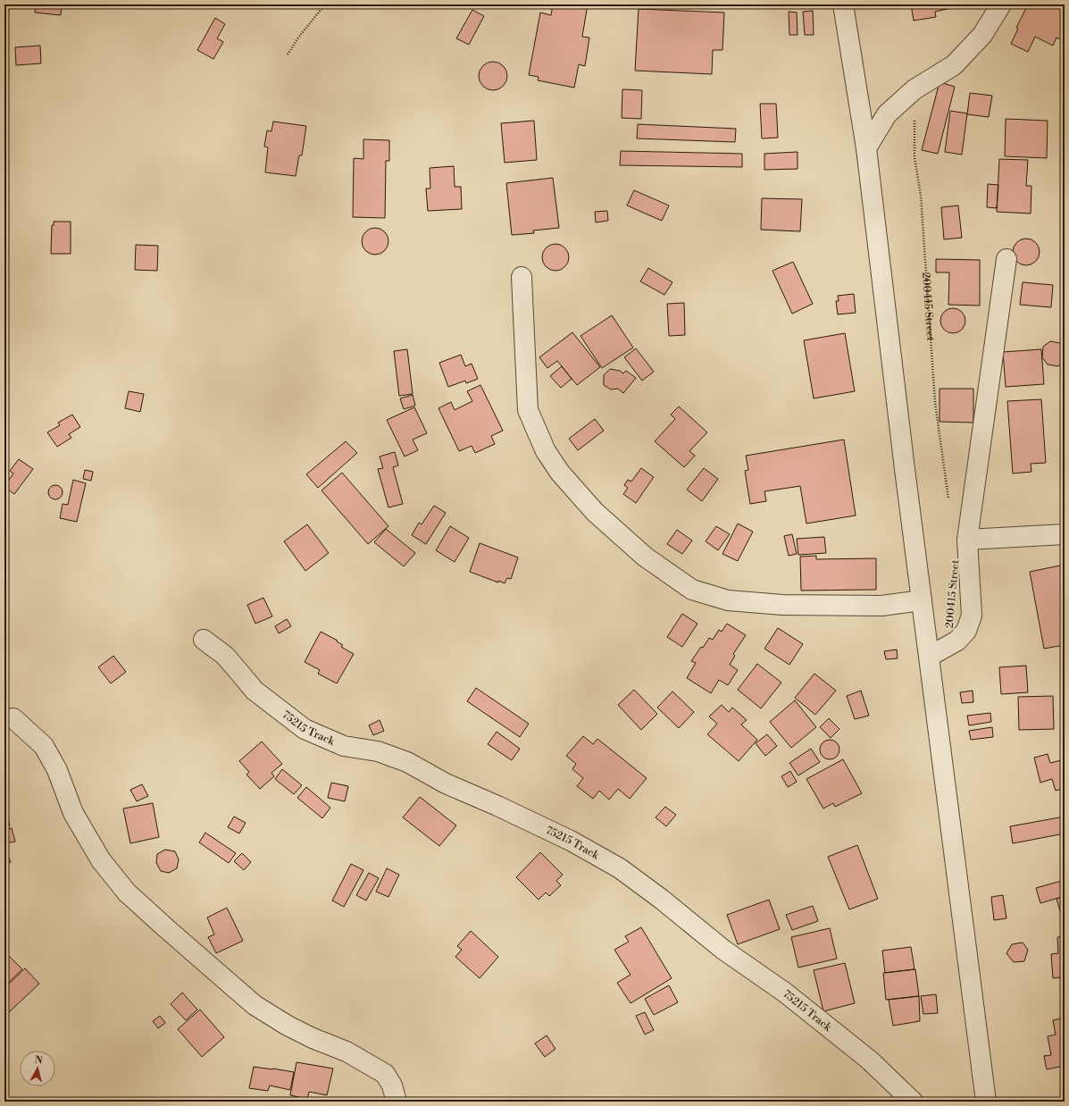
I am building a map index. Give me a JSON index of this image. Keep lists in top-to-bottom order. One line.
{"streets":{"street":["75215 Track"],"path":["200415 Street"]},"north":"top"}
